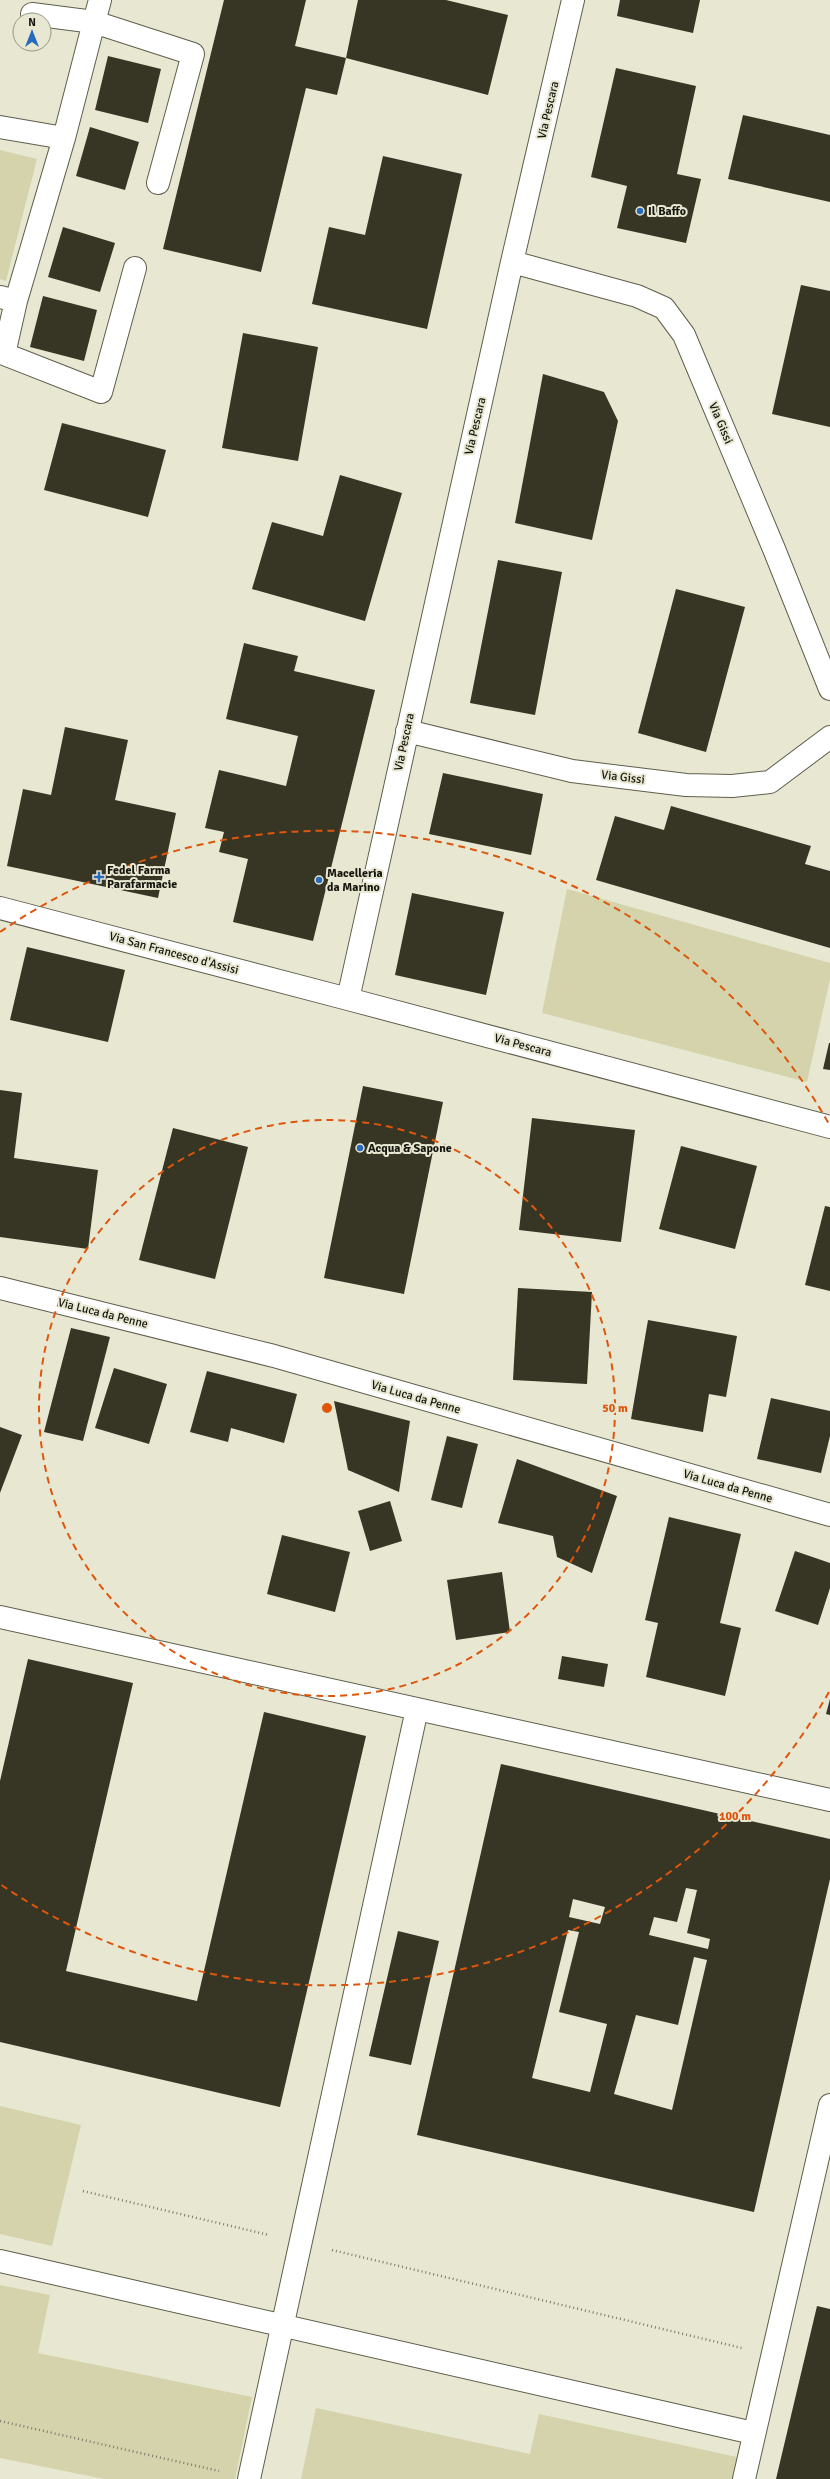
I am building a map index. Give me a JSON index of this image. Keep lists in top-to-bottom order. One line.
{"streets":{"street":["Via Pescara","Via Gissi","Via San Francesco d'Assisi","Via Luca da Penne"]},"crossings":[["Via Pescara","Via Gissi"],["Via Pescara","Via San Francesco d'Assisi"]],"places":{"other":["Il Baffo","Macelleria da Marino","Acqua & Sapone"],"health":["Fedel Farma Parafarmacie"]},"north":"top","rings":["50 m","100 m"]}
